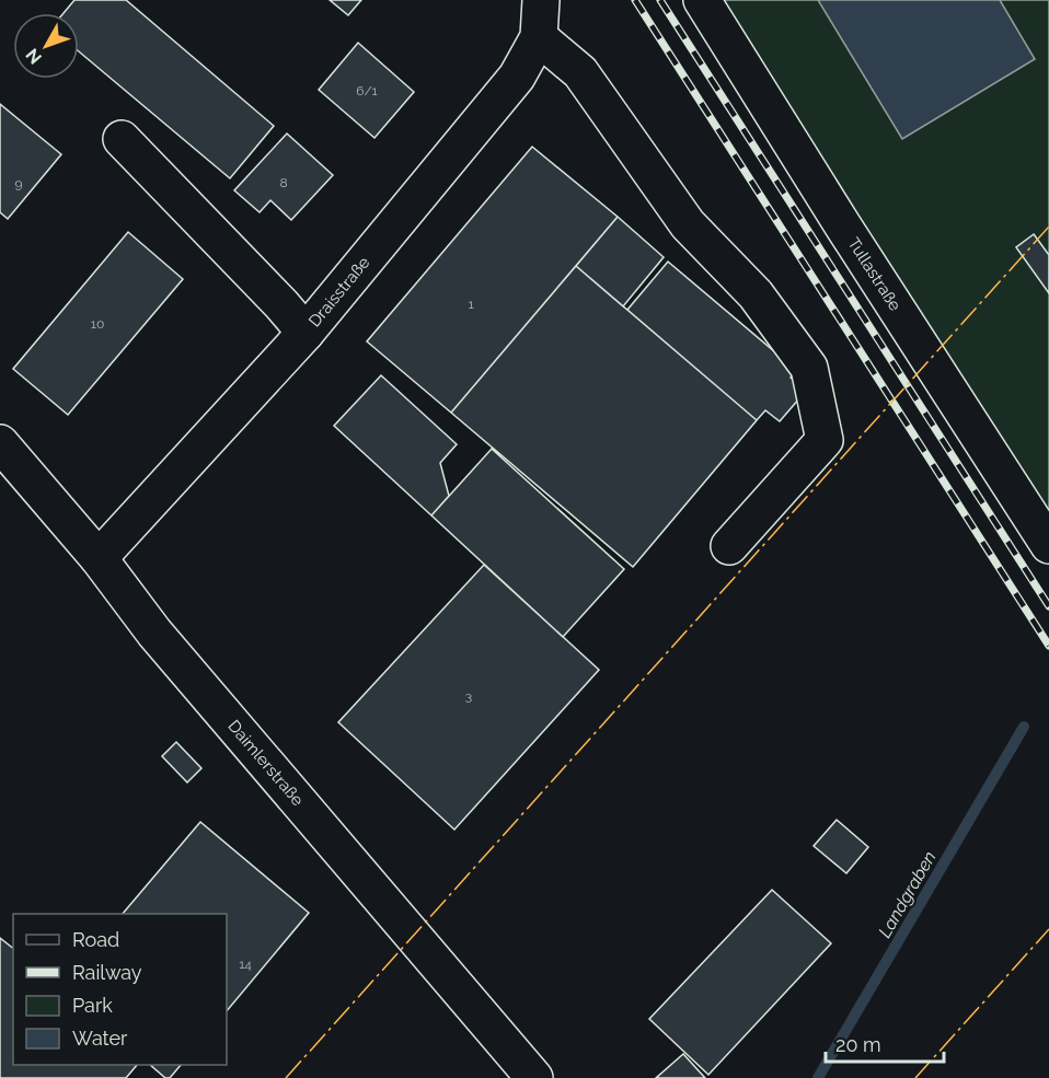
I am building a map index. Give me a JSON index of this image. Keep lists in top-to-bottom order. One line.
{"streets":{"street":["Tullastraße","Draisstraße","Daimlerstraße"]},"crossings":[["Draisstraße","Daimlerstraße"]],"water":["Landgraben"],"house_numbers":["6/1","8","9","1","10","3","14"],"legend":["Road","Railway","Park","Water"],"scale_bar":"20 m","north":"bottom left"}
